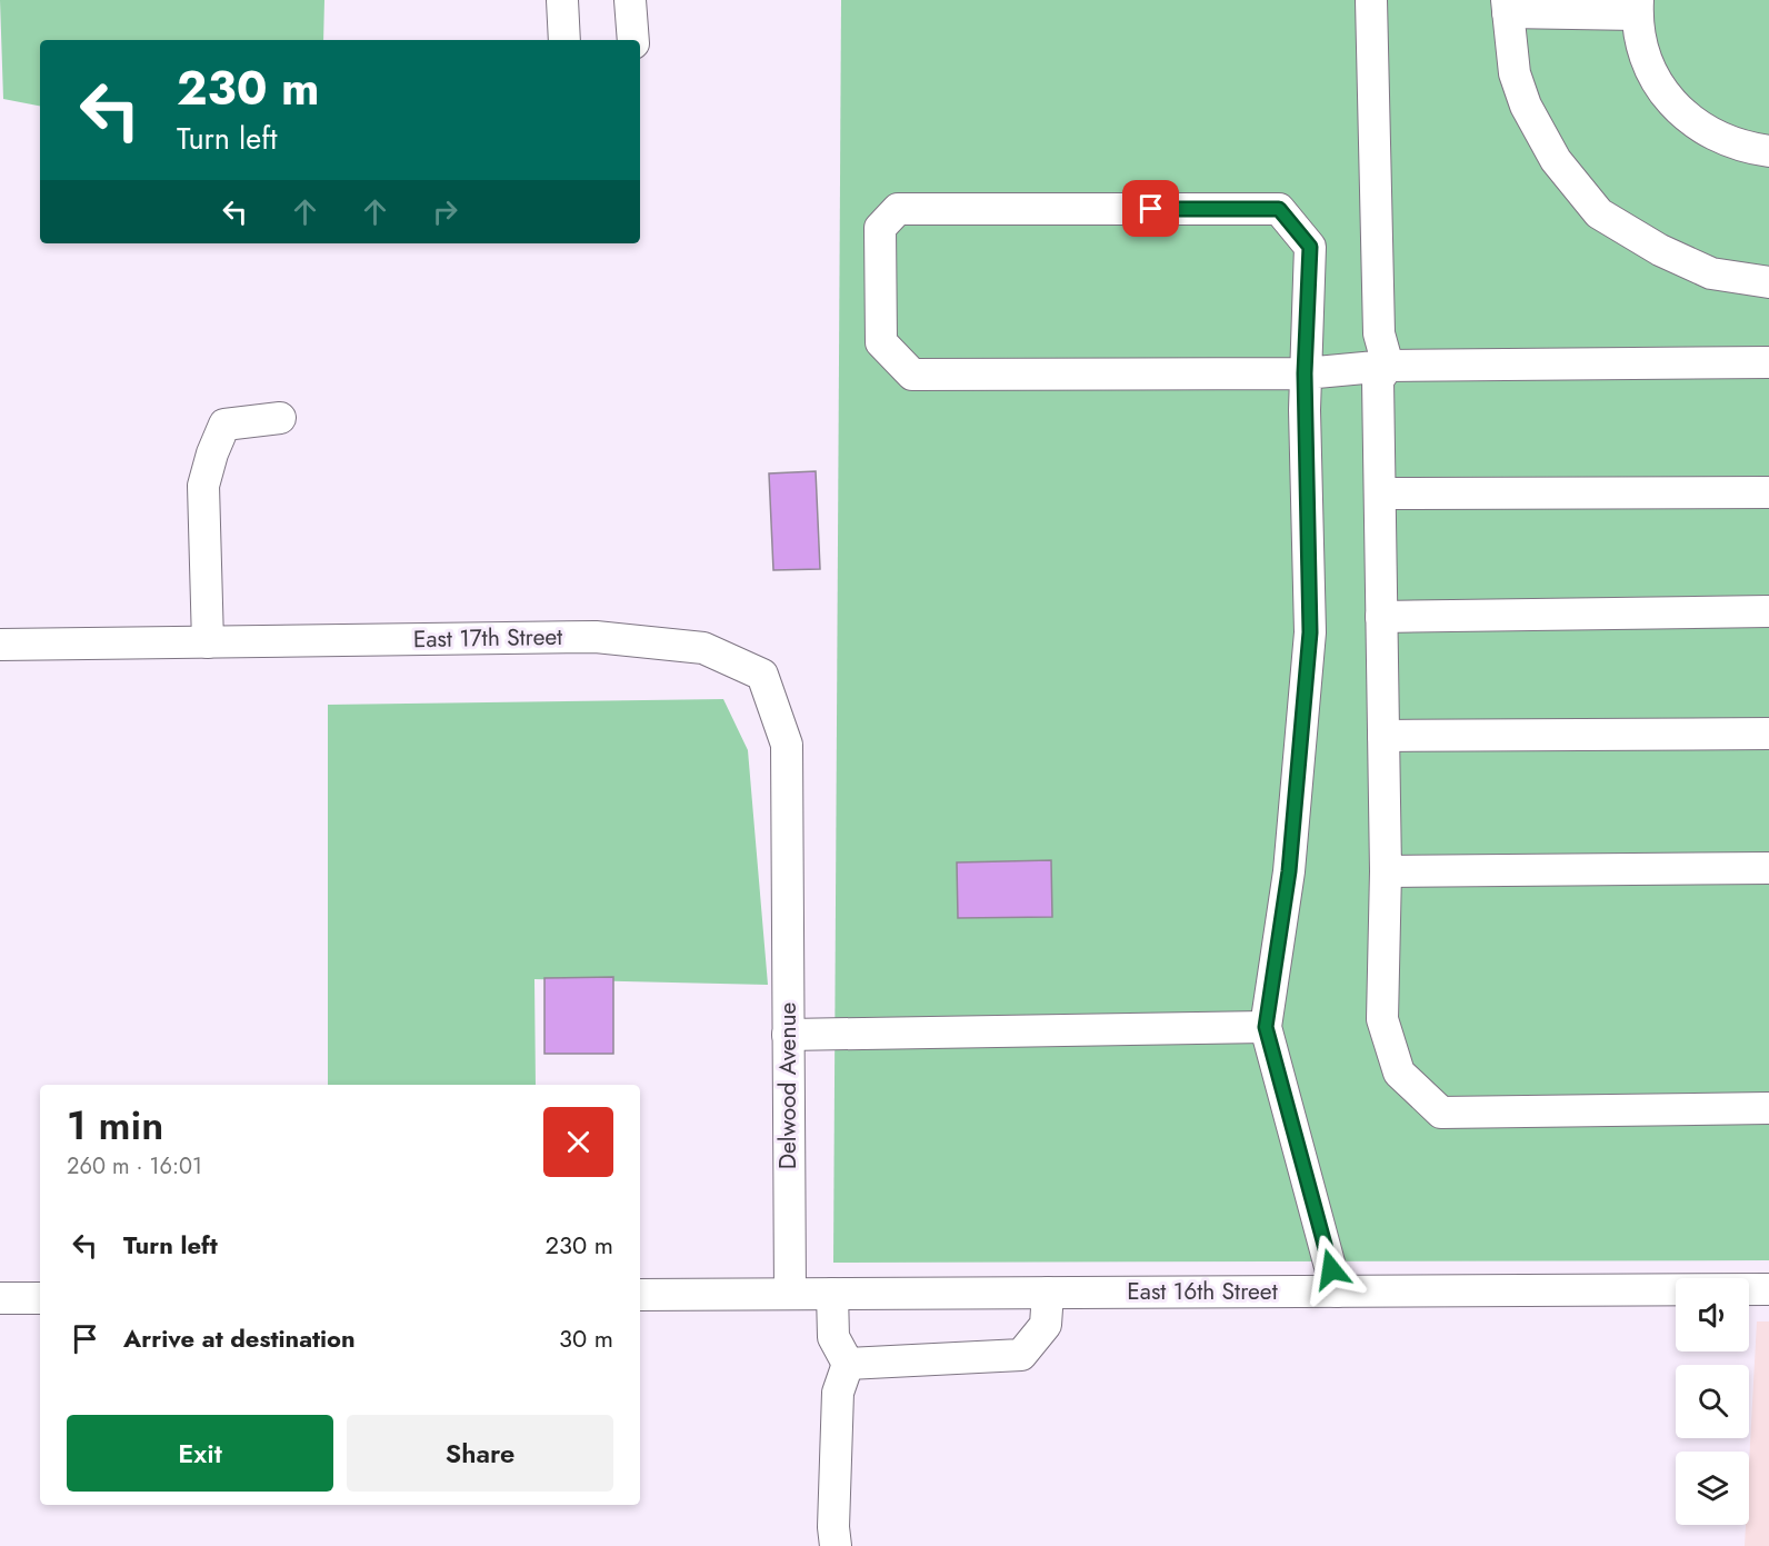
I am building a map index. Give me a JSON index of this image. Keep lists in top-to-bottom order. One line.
{"streets":{"street":["East 17th Street","Delwood Avenue","East 16th Street"]},"crossings":[["East 17th Street","Delwood Avenue"],["Delwood Avenue","East 16th Street"]],"page":{"turn":["230 m","Turn left"],"heading":["1 min","260 m · 16:01"],"list":[{"name":"Turn left","value":"230 m"},{"name":"Arrive at destination","value":"30 m"}],"buttons":["Exit","Share"]}}
